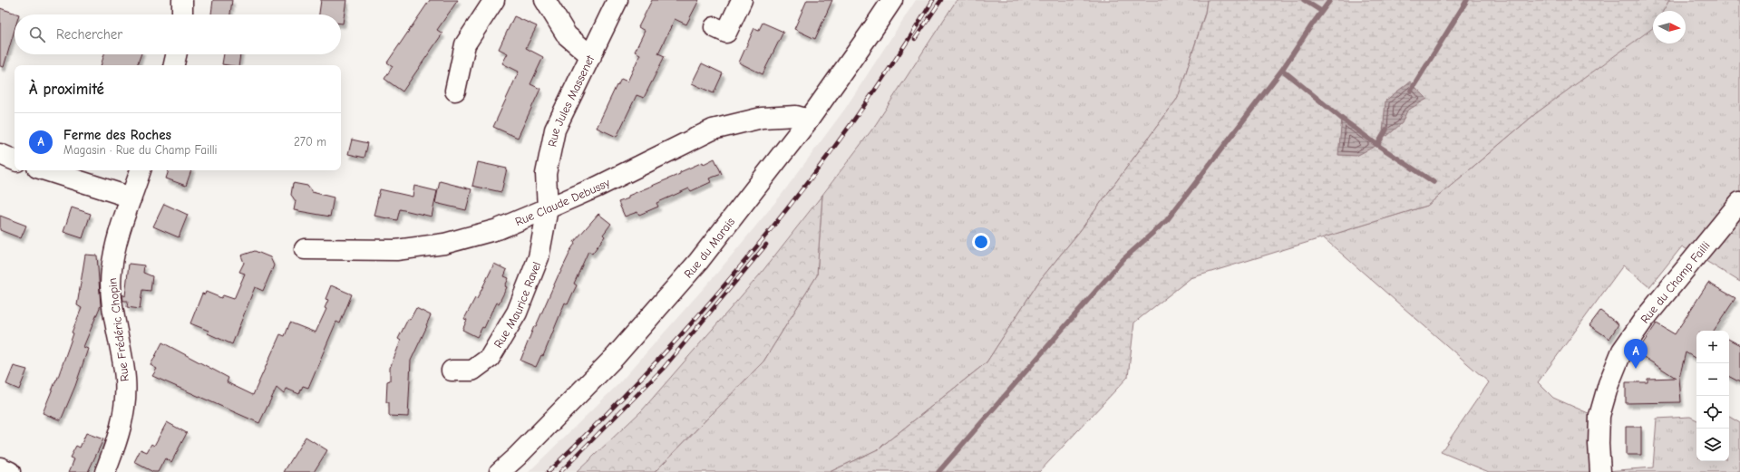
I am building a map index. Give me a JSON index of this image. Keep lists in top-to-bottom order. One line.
{"streets":{"street":["Rue Jules Massenet","Rue Claude Debussy","Rue du Marais","Rue du Champ Failli","Rue Maurice Ravel","Rue Frédéric Chopin"]},"crossings":[["Rue Jules Massenet","Rue Claude Debussy"],["Rue Jules Massenet","Rue Maurice Ravel"],["Rue Claude Debussy","Rue du Marais"],["Rue Claude Debussy","Rue Maurice Ravel"]],"north":"right","page":{"search":"Rechercher","heading":"À proximité","list":[{"mark":"A","name":"Ferme des Roches","note":"Magasin · Rue du Champ Failli","value":"270 m"}],"map_buttons":["+","−"],"pins":"A"}}
